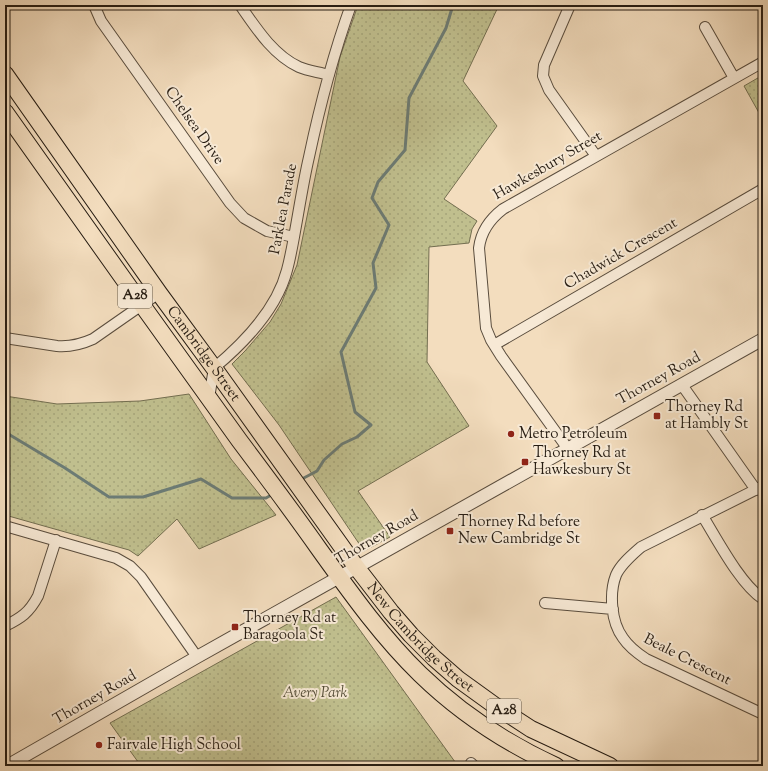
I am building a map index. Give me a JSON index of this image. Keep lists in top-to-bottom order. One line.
{"streets":{"highway":["A28","Cambridge Street","New Cambridge Street"],"street":["Chelsea Drive","Hawkesbury Street","Parklea Parade","Chadwick Crescent","Thorney Road","Beale Crescent"]},"crossings":[["Chelsea Drive","Parklea Parade"],["Hawkesbury Street","Chadwick Crescent"],["Hawkesbury Street","Thorney Road"],["Parklea Parade","Cambridge Street"],["Cambridge Street","New Cambridge Street"],["Thorney Road","New Cambridge Street"]],"parks":["Avery Park"],"places":{"transit":["Thorney Rd at Hambly St","Thorney Rd at Hawkesbury St","Thorney Rd before New Cambridge St","Thorney Rd at Baragoola St"],"other":["Metro Petroleum","Fairvale High School"]}}
